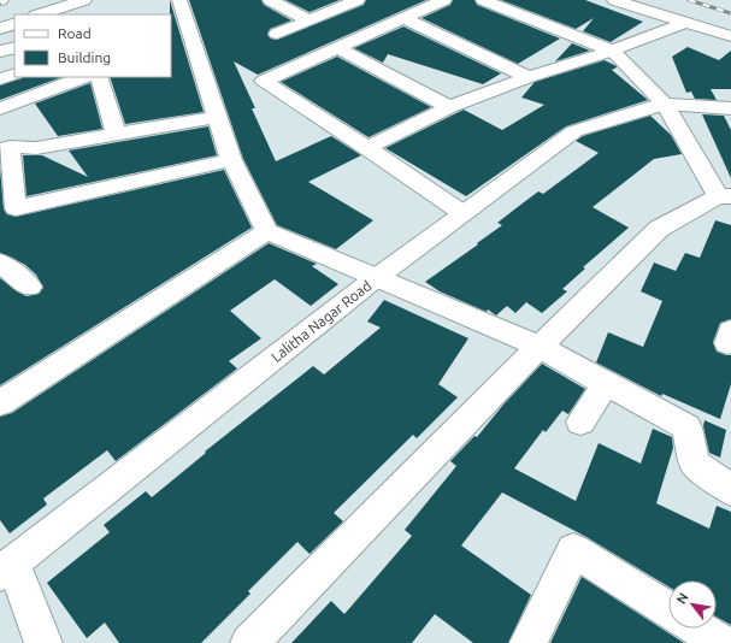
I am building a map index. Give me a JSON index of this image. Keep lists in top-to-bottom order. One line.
{"streets":{"street":["Lalitha Nagar Road"]},"legend":["Road","Building"],"north":"top left"}
